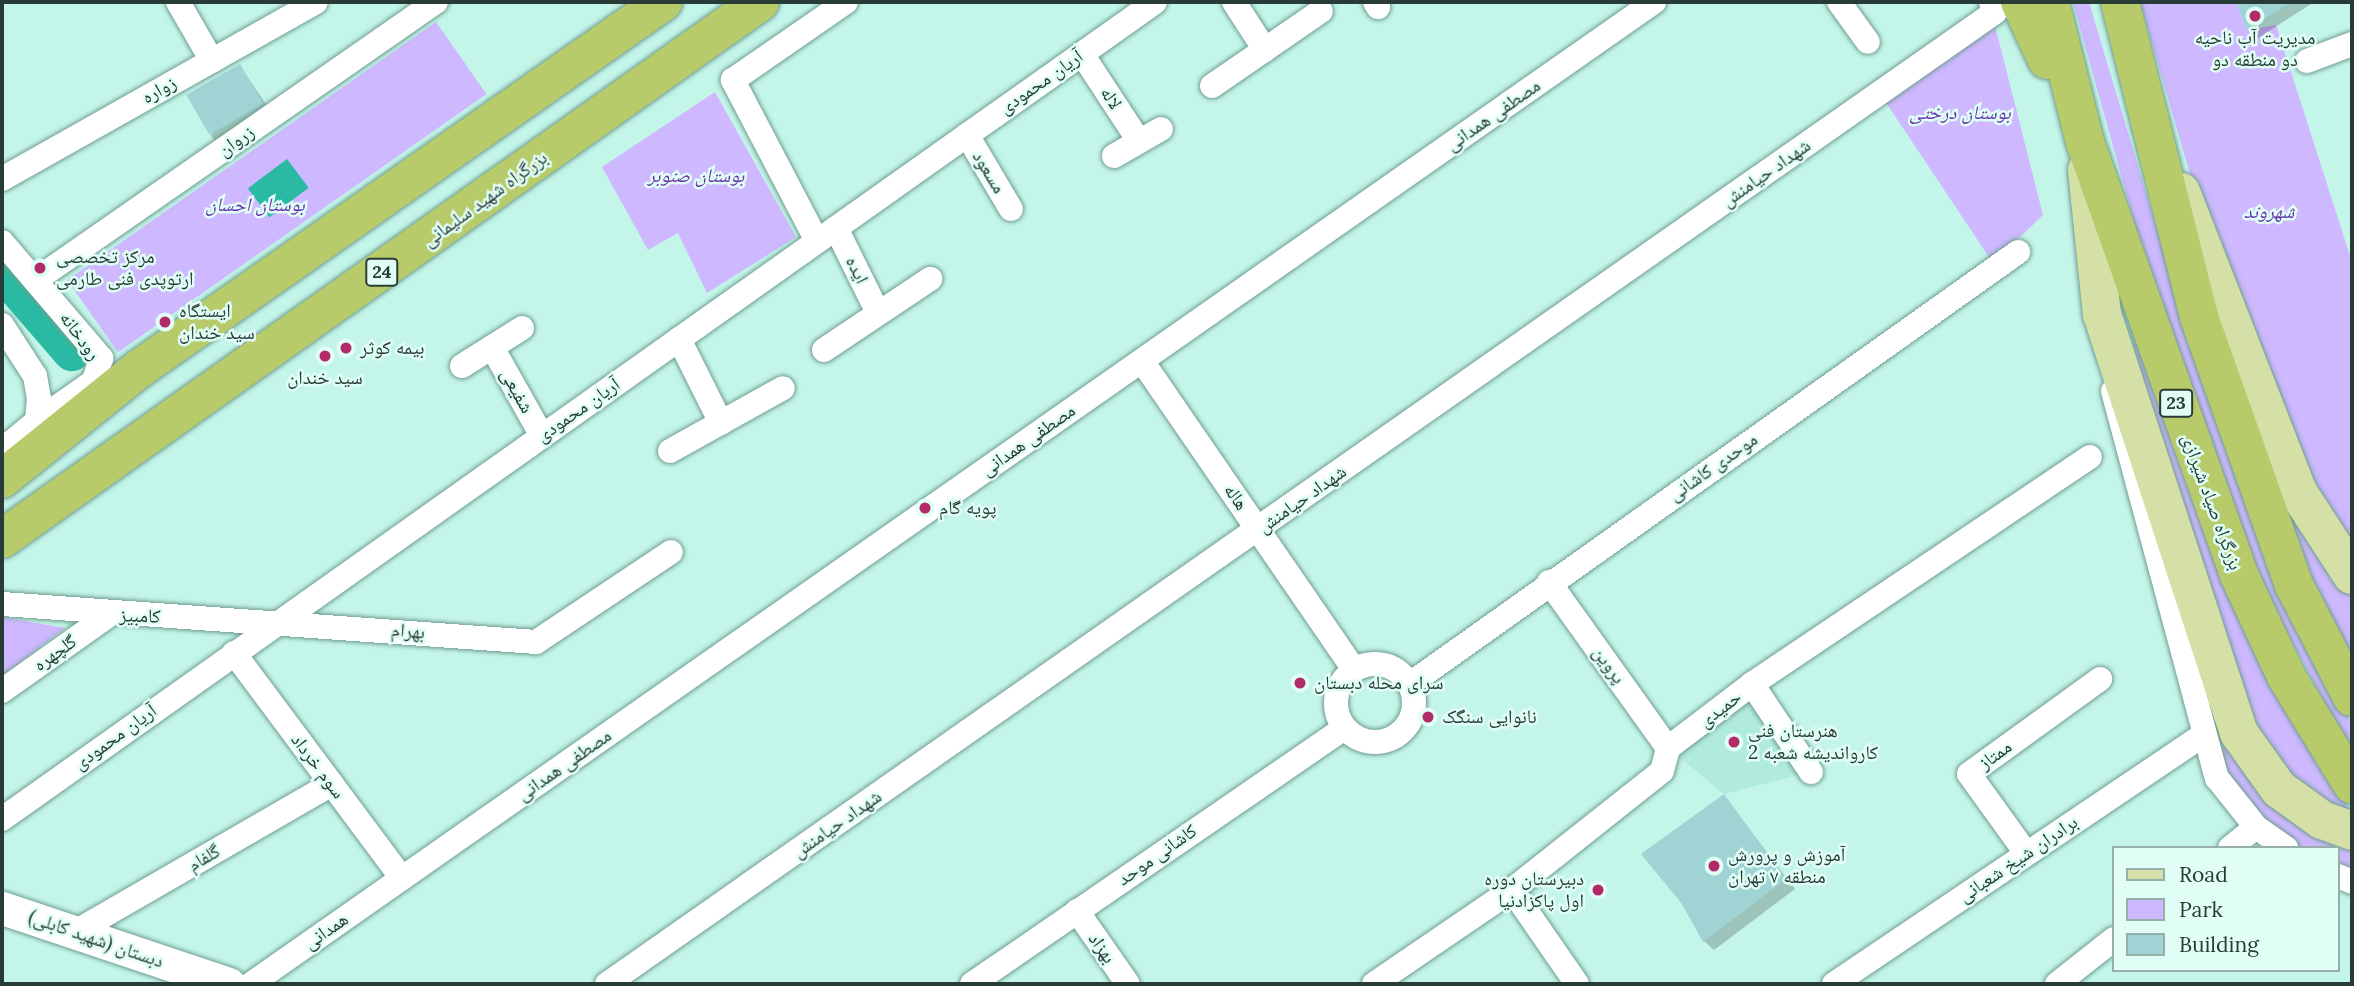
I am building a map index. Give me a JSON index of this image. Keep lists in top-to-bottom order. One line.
{"streets":{"highway":["بزرگراه شهید سلیمانی","24","23","بزرگراه صیاد شیرازی"],"main road":["دبستان (شهید کابلی)"],"street":["آریان محمودی","زواره","لاله","مصطفی همدانی","زروان","مسعود","شهداد حیامنش","ایده","رودخانه","شفیعی","موحدی کاشانی","هاله","کامبیز","بهرام","گلچهره","پروین","حمیدی","ممتاز","سوم خرداد","کاشانی موحد","گلفام","برادران شیخ شعبانی","همدانی","بهزاد"]},"crossings":[["آریان محمودی","لاله"],["آریان محمودی","مسعود"],["آریان محمودی","ایده"],["آریان محمودی","شفیعی"],["آریان محمودی","کامبیز"],["آریان محمودی","بهرام"],["آریان محمودی","سوم خرداد"],["مصطفی همدانی","هاله"],["مصطفی همدانی","سوم خرداد"],["مصطفی همدانی","همدانی"],["زروان","رودخانه"],["شهداد حیامنش","هاله"],["موحدی کاشانی","هاله"],["موحدی کاشانی","پروین"],["موحدی کاشانی","کاشانی موحد"],["هاله","کاشانی موحد"],["کامبیز","بهرام"],["کامبیز","گلچهره"],["پروین","حمیدی"],["ممتاز","برادران شیخ شعبانی"],["سوم خرداد","گلفام"],["سوم خرداد","همدانی"],["کاشانی موحد","بهزاد"],["گلفام","دبستان (شهید کابلی)"]],"parks":["بوستان درختی","بوستان صنوبر","بوستان احسان","شهروند"],"places":["مدیریت آب ناحیه دو منطقه دو","مرکز تخصصی ارتوپدی فنی طارمی","ایستگاه سید خندان","بیمه کوثر","سید خندان","پویه گام","سرای محله دبستان","نانوایی سنگک","هنرستان فنی کارواندیشه شعبه 2","آموزش و پرورش منطقه ۷ تهران","دبیرستان دوره اول پاکزادنیا"],"legend":["Road","Park","Building"]}
